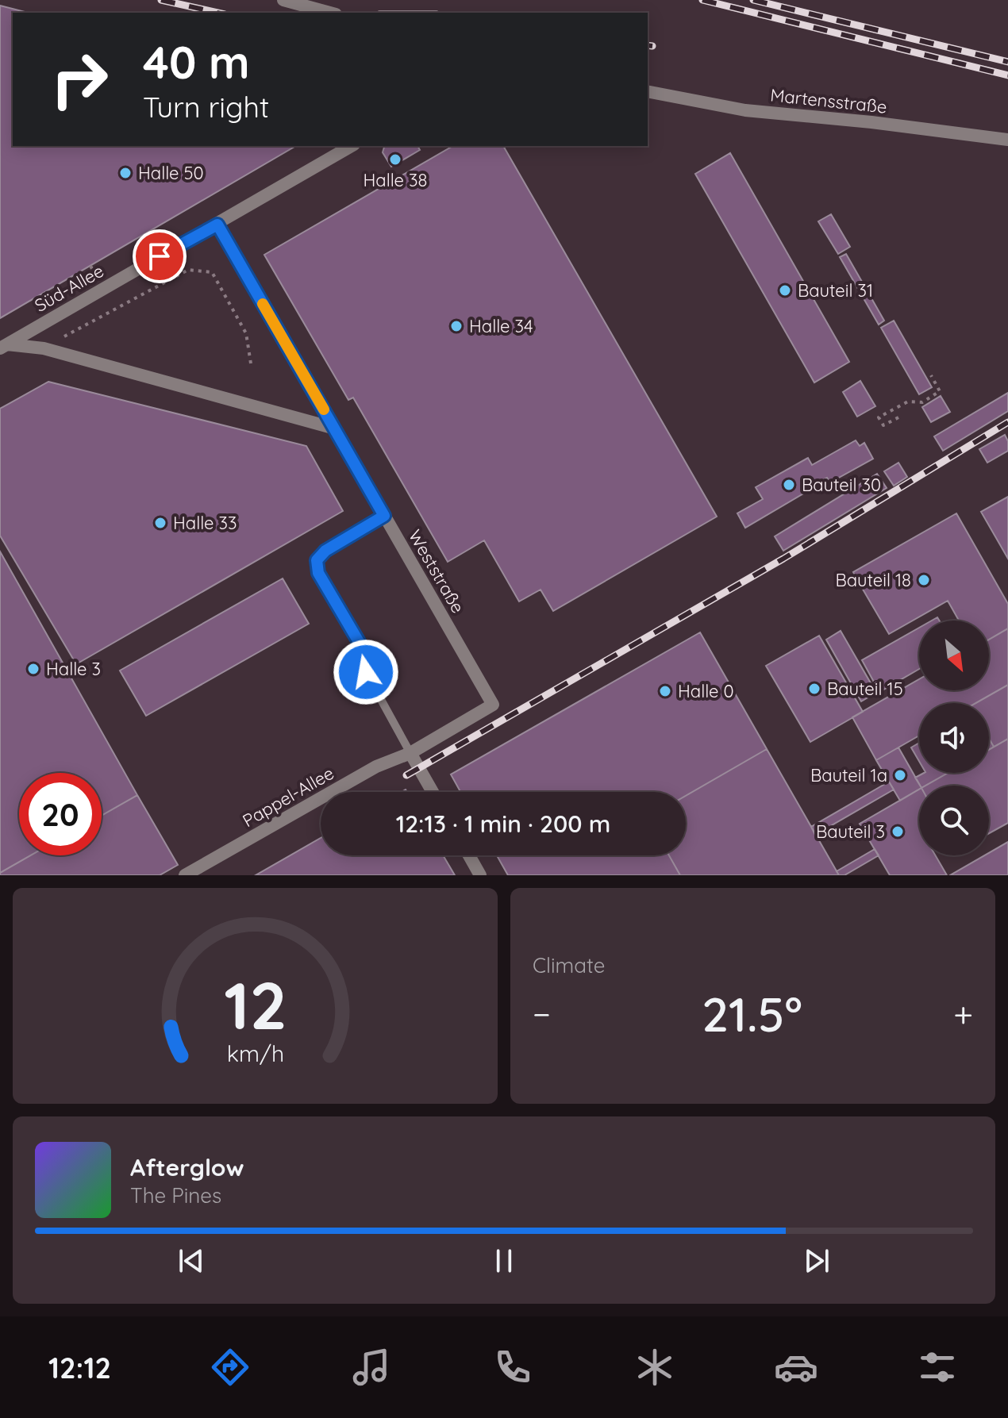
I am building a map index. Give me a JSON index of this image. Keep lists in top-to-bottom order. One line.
{"streets":{"street":["Martensstraße","Süd-Allee","Weststraße","Pappel-Allee"]},"crossings":[["Süd-Allee","Weststraße"],["Weststraße","Pappel-Allee"]],"places":["Halle 38","Halle 50","Bauteil 31","Halle 34","Bauteil 30","Halle 33","Bauteil 18","Halle 3","Bauteil 15","Halle 0","Bauteil 1a","Bauteil 3"],"north":"bottom right","page":{"turn":["40 m","Turn right"],"limit":"20","trip":"12:13 · 1 min · 200 m","tile":"Climate","heat":["−","21.5°","+"],"song":["Afterglow","The Pines"],"tabs":"12:12","gauge":["12","km/h"]}}
